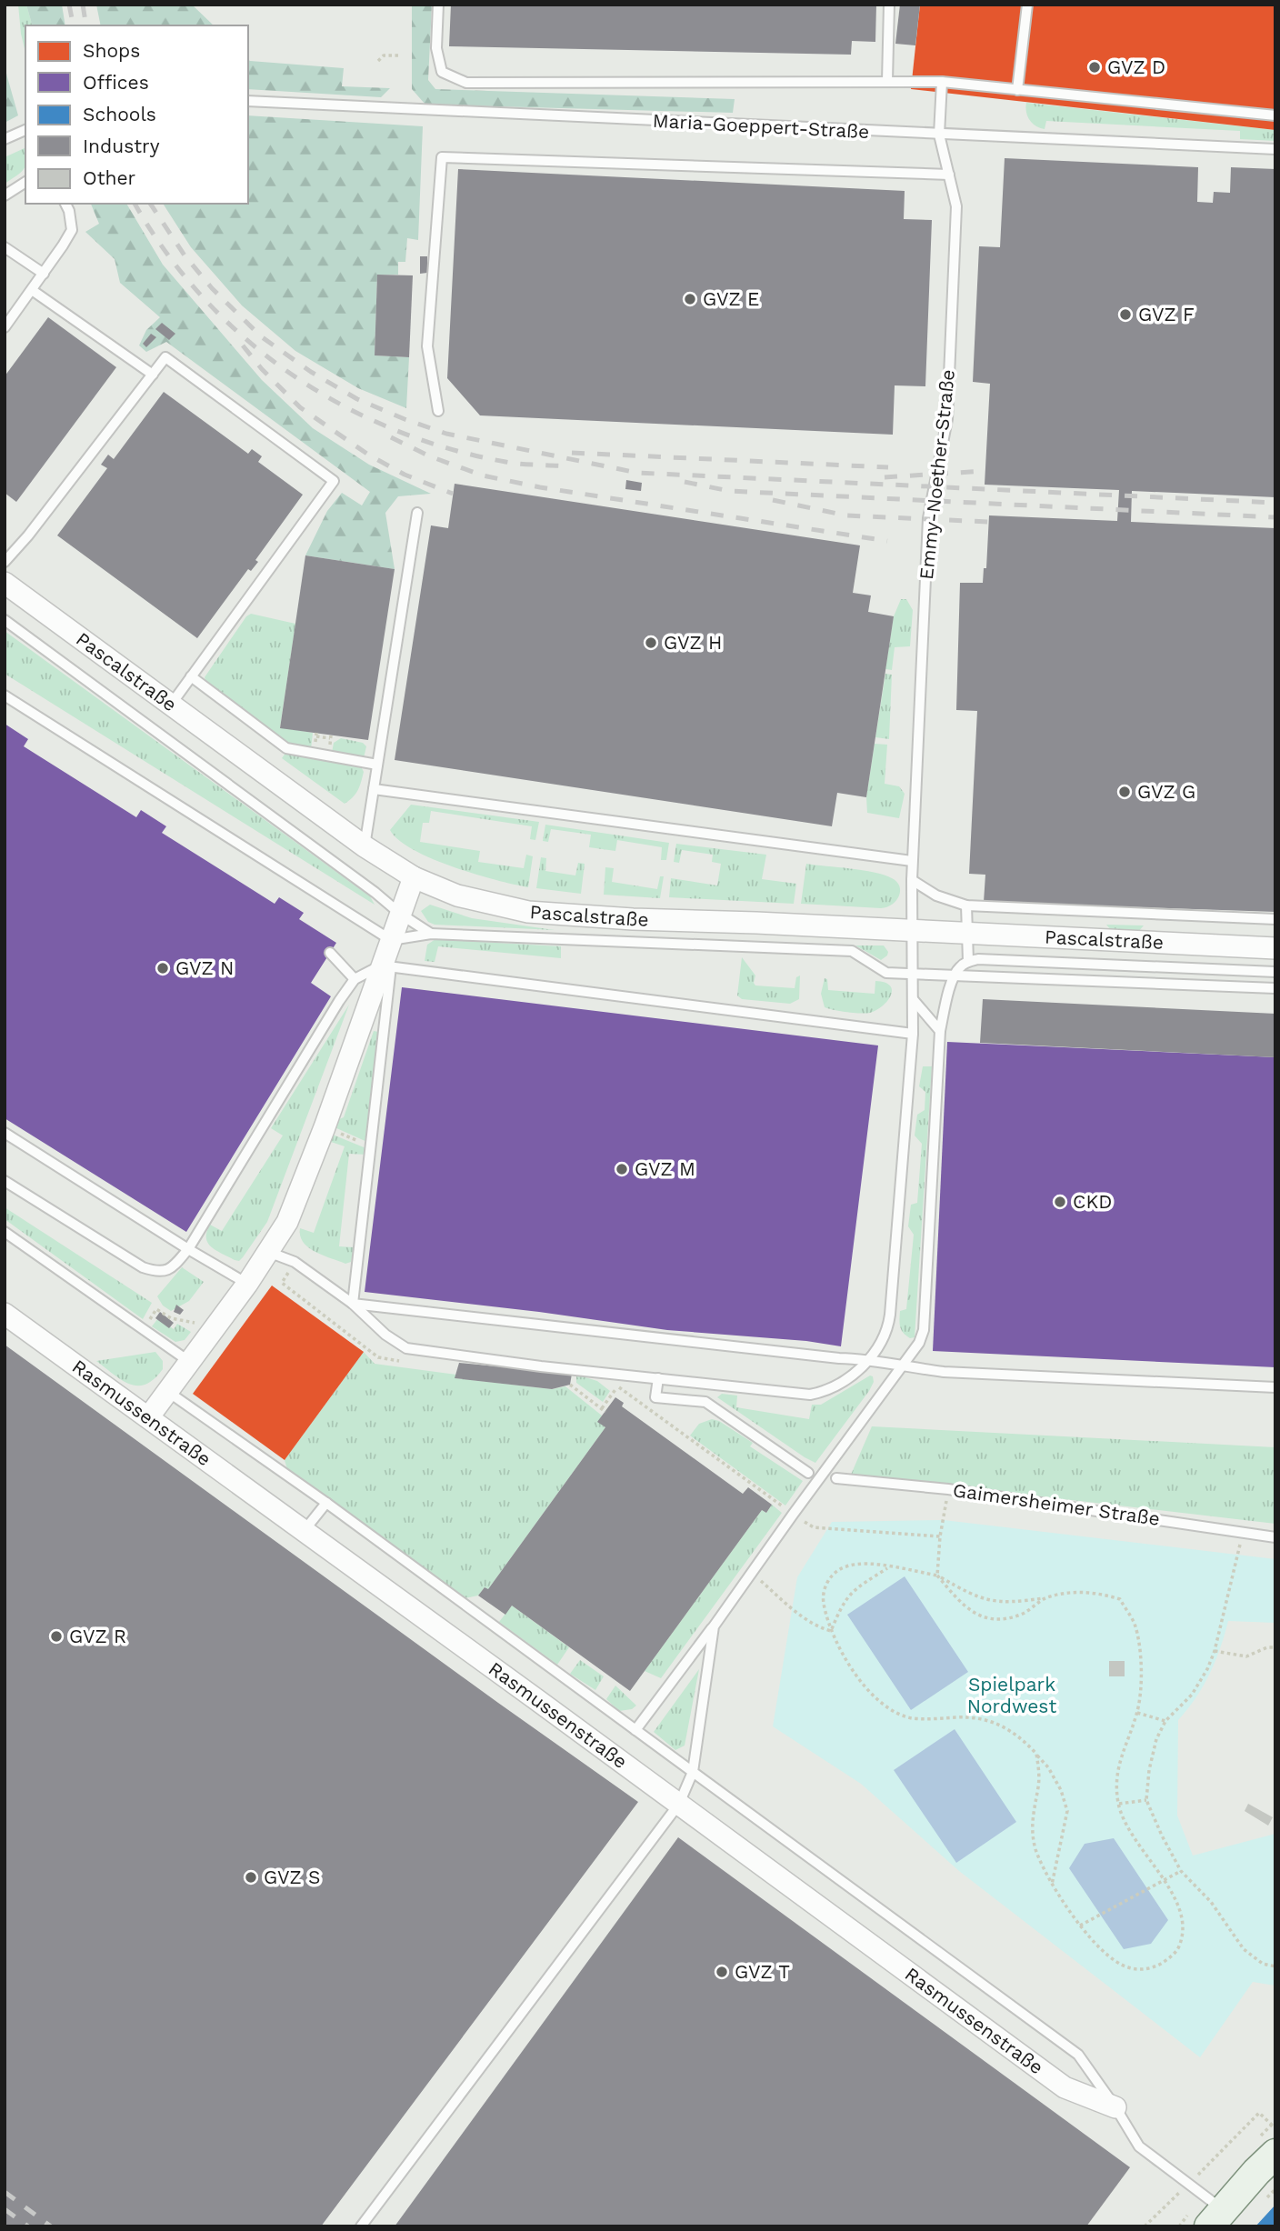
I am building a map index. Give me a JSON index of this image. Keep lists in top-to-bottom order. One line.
{"streets":{"street":["Pascalstraße","Rasmussenstraße"],"lane":["Maria-Goeppert-Straße","Emmy-Noether-Straße","Gaimersheimer Straße"]},"crossings":[["Maria-Goeppert-Straße","Emmy-Noether-Straße"],["Emmy-Noether-Straße","Pascalstraße"]],"parks":["Spielpark Nordwest"],"places":["GVZ D","GVZ E","GVZ F","GVZ H","GVZ G","GVZ N","GVZ M","CKD","GVZ R","GVZ S","GVZ T"],"legend":["Shops","Offices","Schools","Industry","Other"]}
